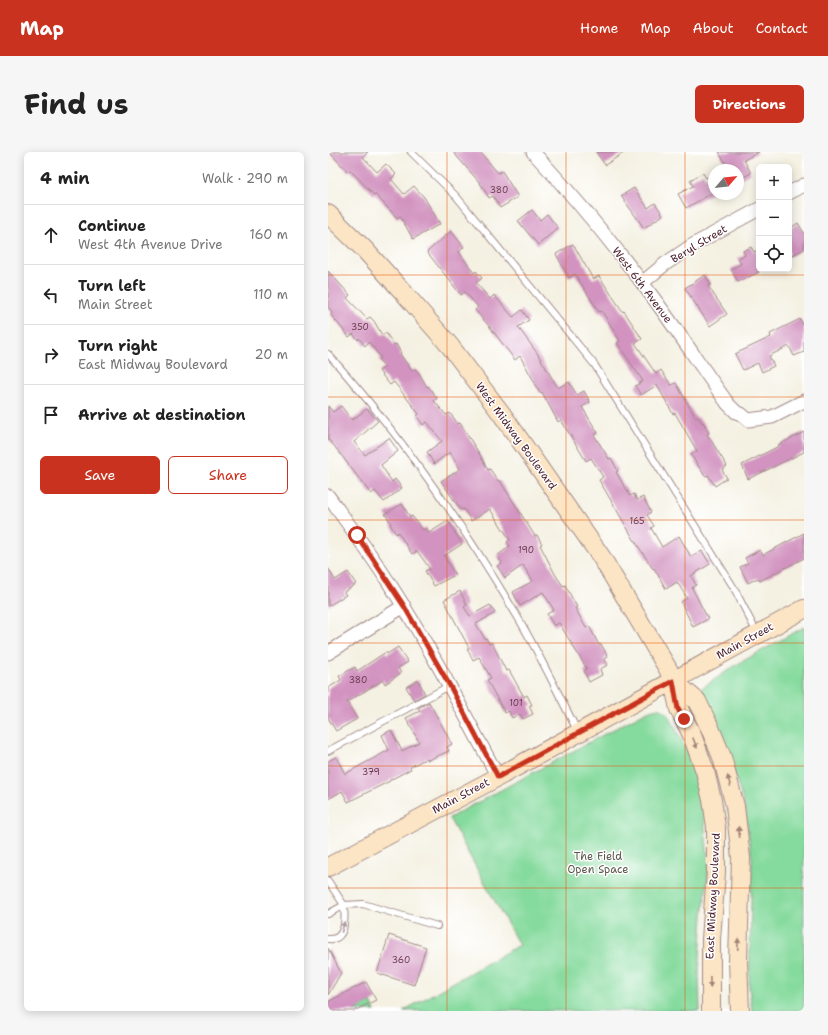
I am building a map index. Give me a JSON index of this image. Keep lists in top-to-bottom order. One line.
{"streets":{"main road":["West Midway Boulevard","Main Street","East Midway Boulevard"],"street":["Beryl Street","West 6th Avenue"]},"crossings":[["Beryl Street","West 6th Avenue"],["West Midway Boulevard","Main Street"],["West Midway Boulevard","East Midway Boulevard"],["Main Street","East Midway Boulevard"]],"parks":["The Field Open Space"],"house_numbers":["380","350","165","190","380","101","379","360"],"north":"top right","page":{"header":"Map","nav":["Home","Map","About","Contact"],"title":"Find us","buttons":["Directions",["Save","Share"]],"heading":["4 min","Walk · 290 m"],"map_buttons":["+","−"],"list":[["Continue","West 4th Avenue Drive","160 m"],["Turn left","Main Street","110 m"],["Turn right","East Midway Boulevard","20 m"],"Arrive at destination"]}}
